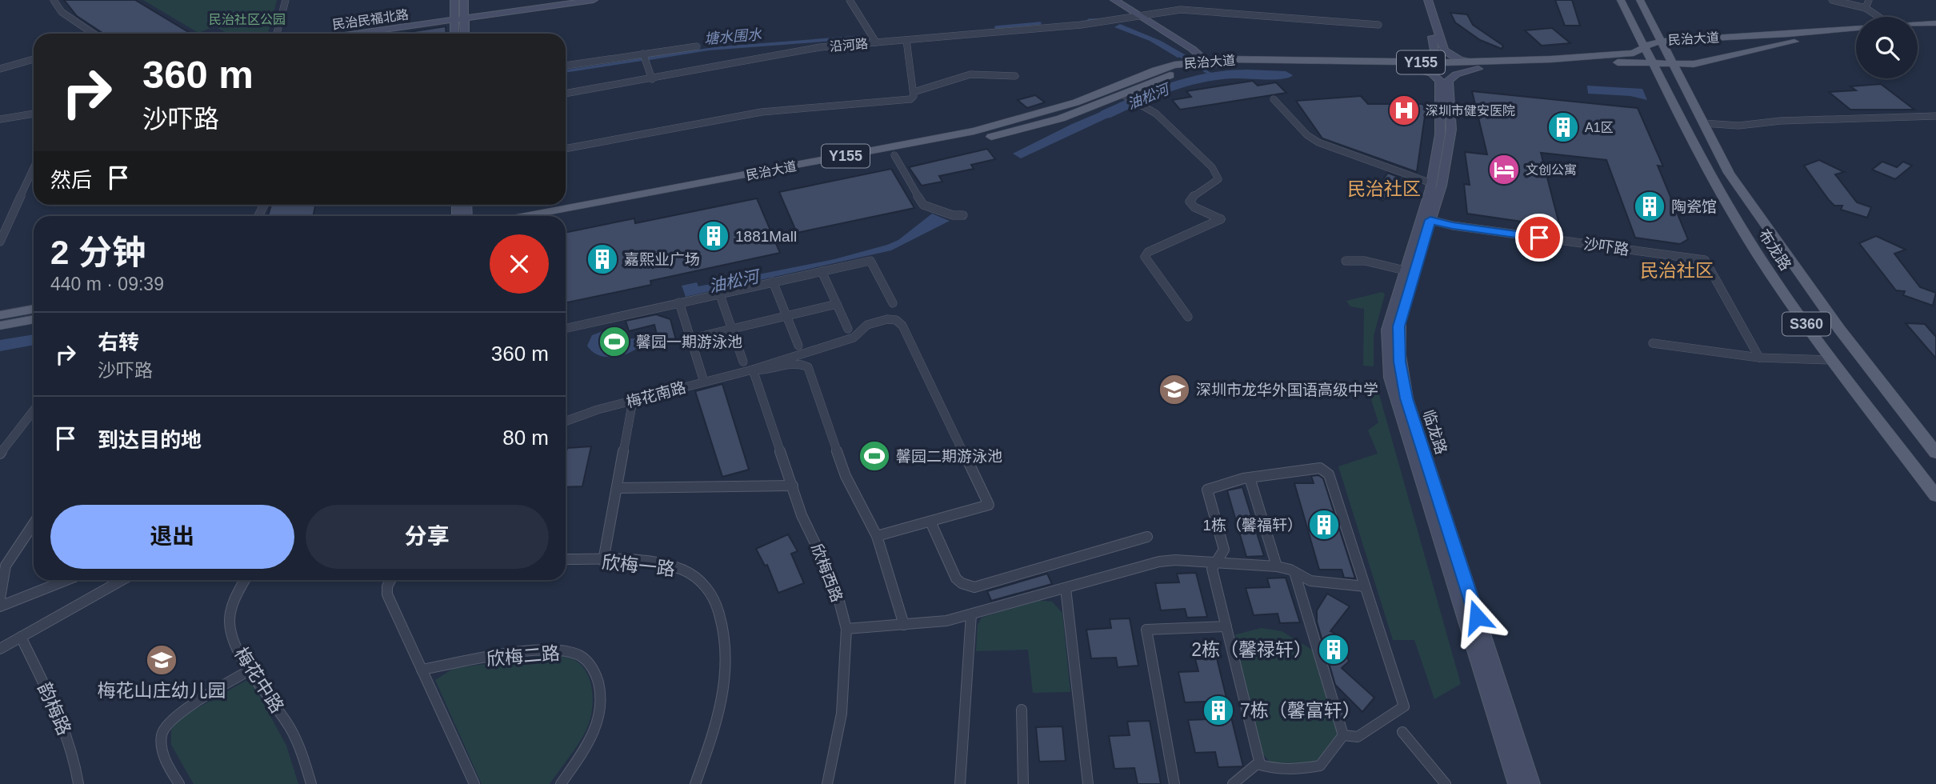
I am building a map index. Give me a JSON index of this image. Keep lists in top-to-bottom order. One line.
{"streets":{"main road":["民治民福北路","民治大道","Y155","布龙路","S360","临龙路"],"street":["沿河路","沙吓路","梅花南路","欣梅一路","欣梅西路","欣梅二路","梅花中路","韵梅路"]},"crossings":[["民治大道","布龙路"],["沙吓路","临龙路"],["梅花南路","欣梅西路"]],"districts":["民治社区","民治社区"],"water":["塘水围水","油松河"],"parks":["民治社区公园"],"places":{"hospital":["深圳市健安医院"],"building":["A1区","陶瓷馆","1881Mall","嘉熙业广场","1栋（馨福轩）","2栋（馨禄轩）","7栋（馨富轩）"],"hotel":["文创公寓"],"sports":["馨园一期游泳池","馨园二期游泳池"],"school or university":["深圳市龙华外国语高级中学","梅花山庄幼儿园"]},"page":{"turn":["360 m","沙吓路"],"then":"然后","heading":["2 分钟","440 m · 09:39"],"list":[{"name":"右转","note":"沙吓路","value":"360 m"},{"name":"到达目的地","value":"80 m"}],"buttons":["退出","分享"]}}
